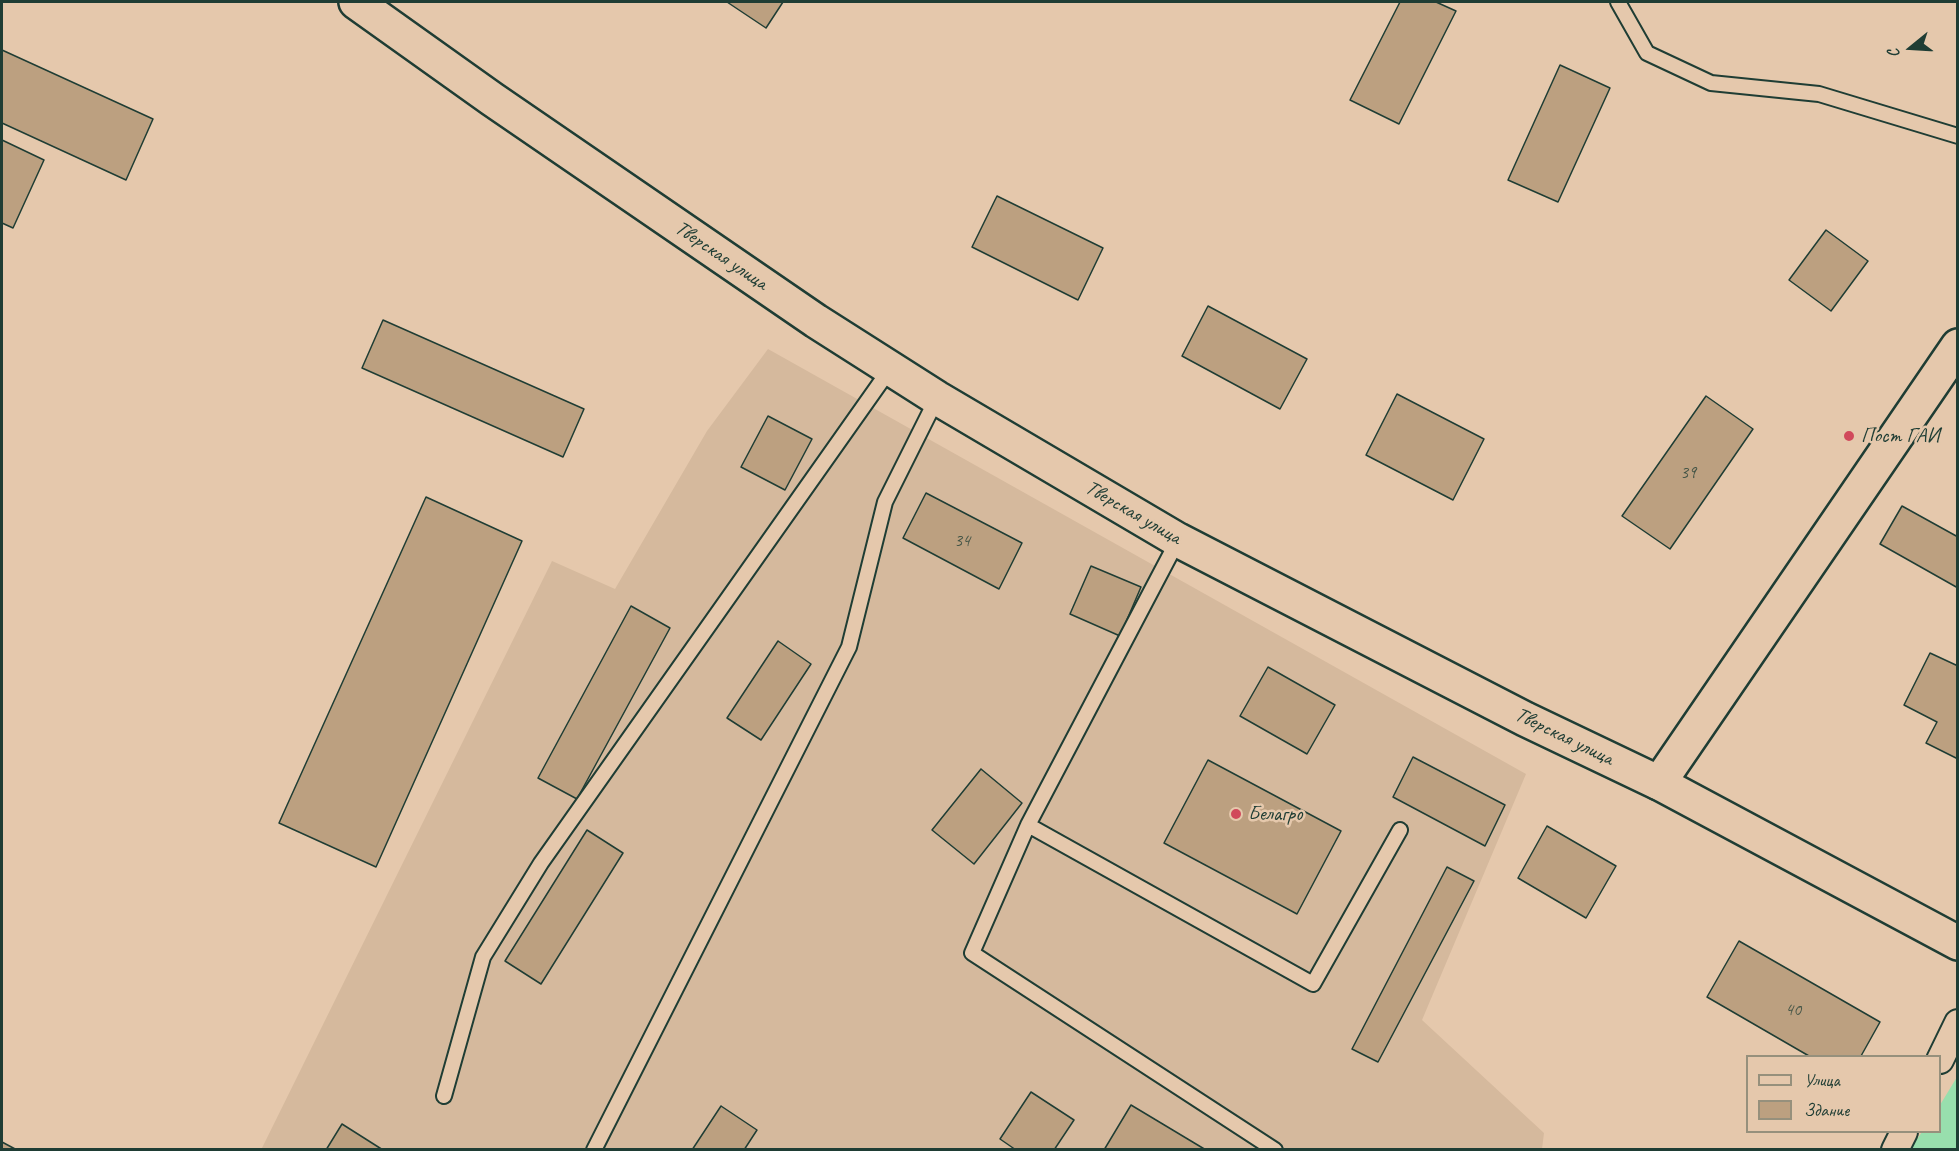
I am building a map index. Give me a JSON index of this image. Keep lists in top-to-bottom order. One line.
{"streets":{"main road":["Тверская улица"]},"places":["Пост ГАИ","Белагро"],"house_numbers":["39","34","40"],"legend":["Улица","Здание"],"north":"left"}
